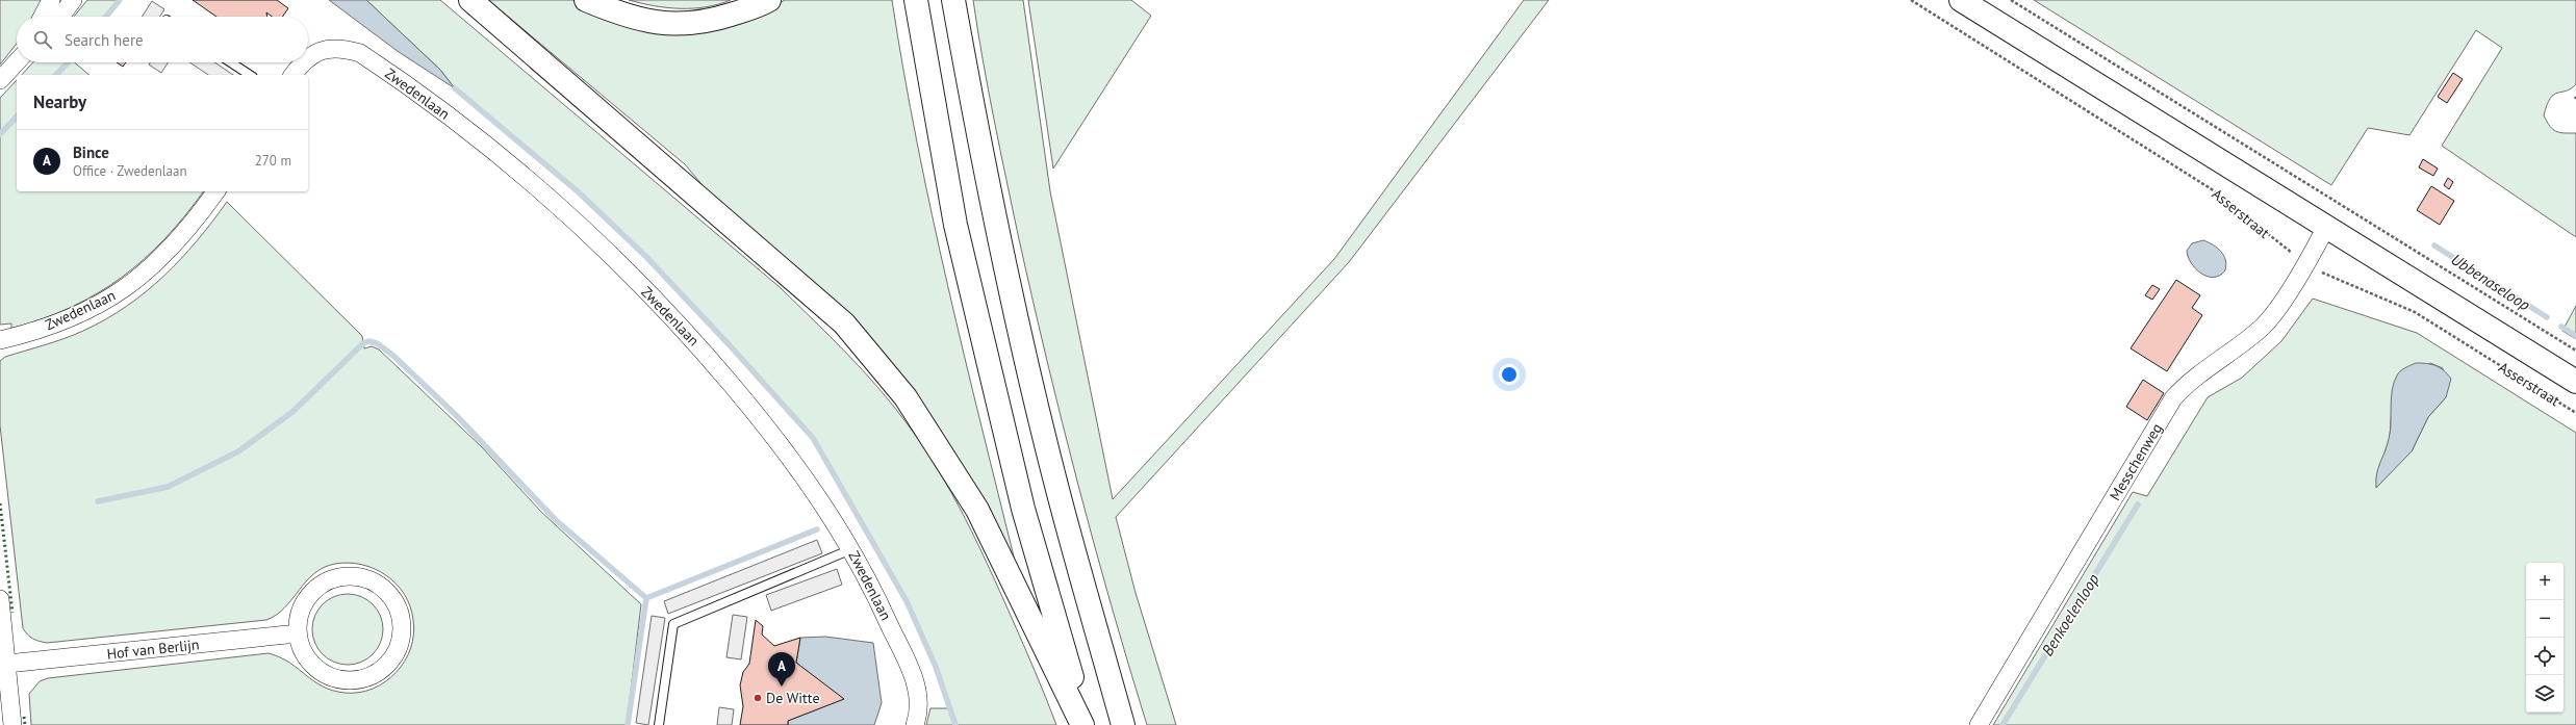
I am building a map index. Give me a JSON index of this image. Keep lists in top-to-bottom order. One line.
{"streets":{"main road":["Asserstraat"],"street":["Zwedenlaan","Messchenweg","Hof van Berlijn"]},"crossings":[["Asserstraat","Messchenweg"]],"water":["Ubbenaseloop","Benkoelenloop"],"places":["De Witte"],"page":{"search":"Search here","heading":"Nearby","list":[{"mark":"A","name":"Bince","note":"Office · Zwedenlaan","value":"270 m"}],"map_buttons":["+","−"],"pins":"A"}}
